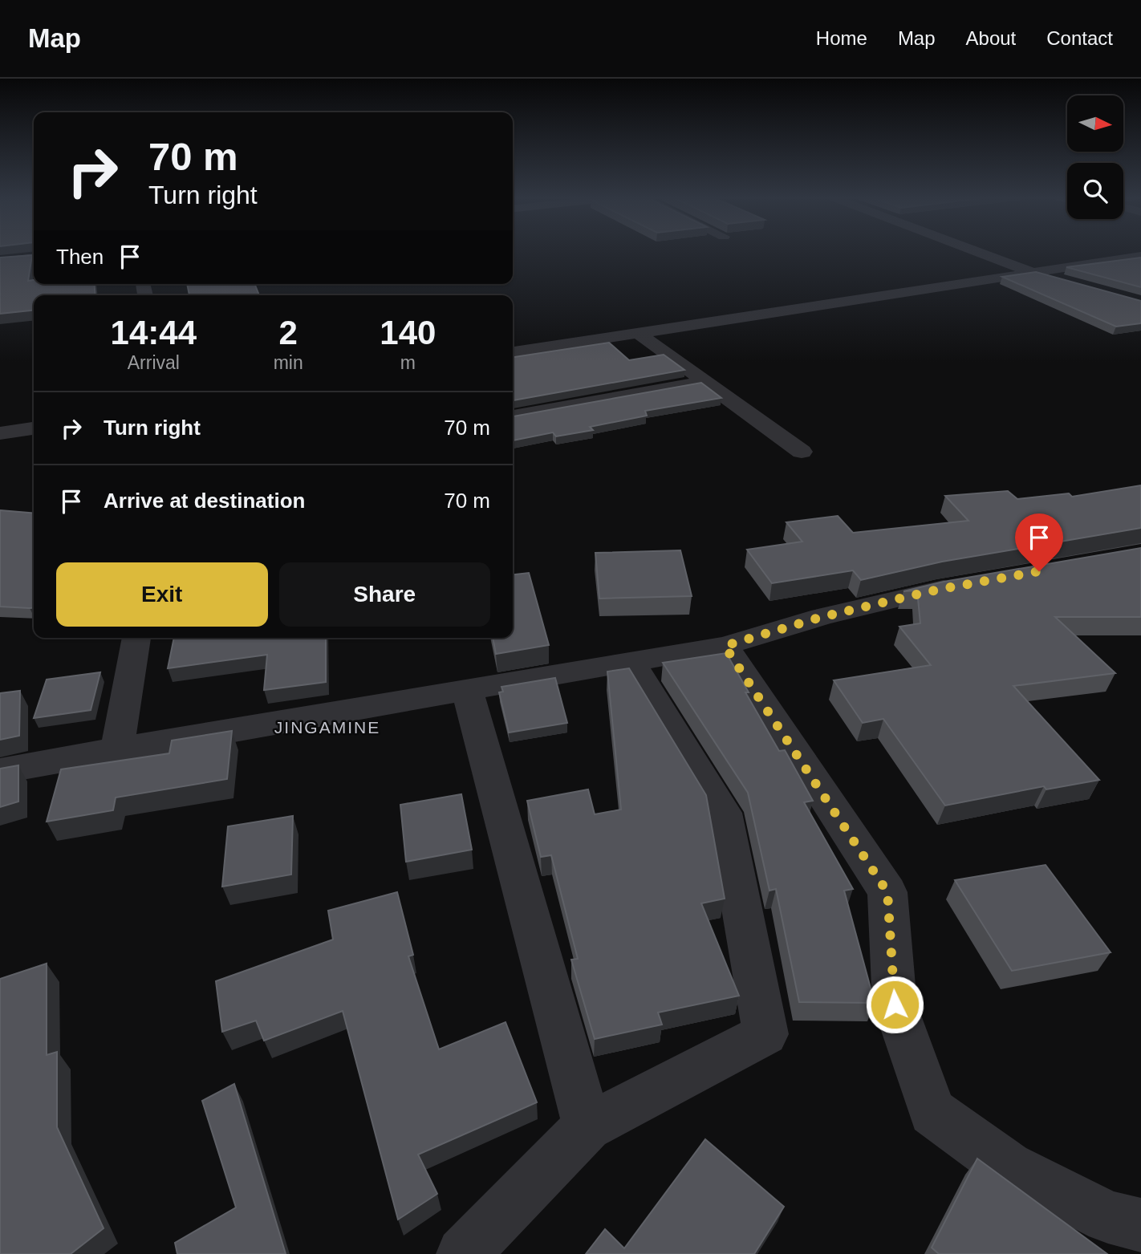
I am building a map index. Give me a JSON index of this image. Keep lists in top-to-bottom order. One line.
{"districts":["JINGAMINE"],"north":"right","page":{"header":"Map","nav":["Home","Map","About","Contact"],"turn":["70 m","Turn right"],"then":"Then","eta":["14:44","Arrival","2","min","140","m"],"list":[{"name":"Turn right","value":"70 m"},{"name":"Arrive at destination","value":"70 m"}],"buttons":["Exit","Share"]}}
